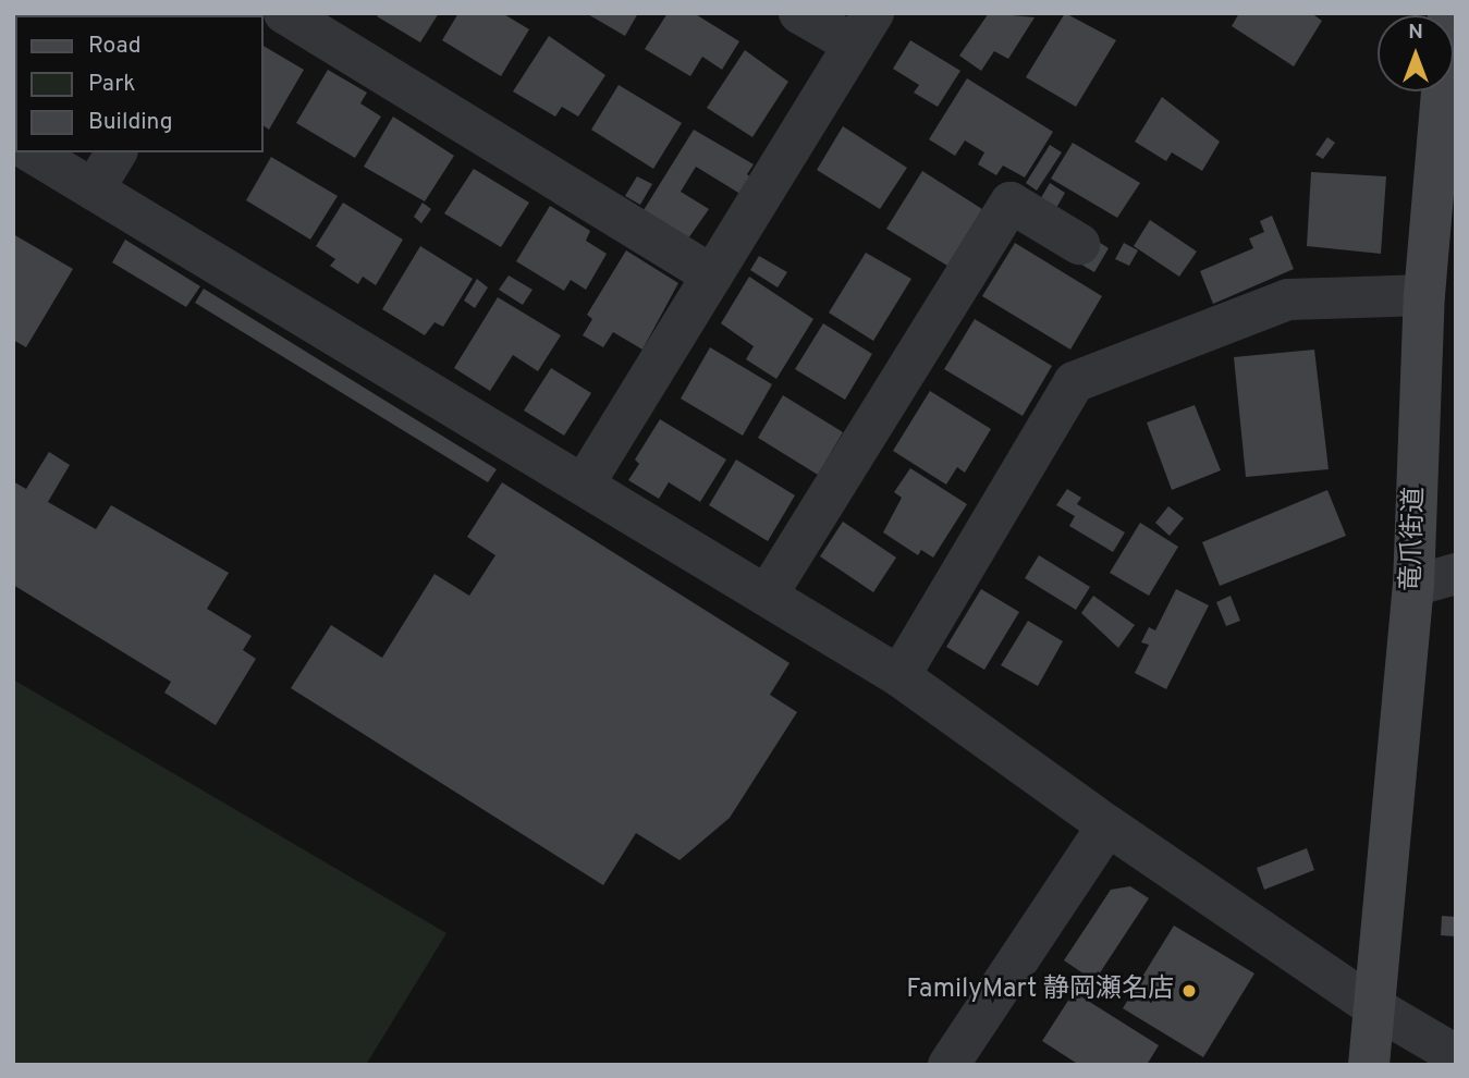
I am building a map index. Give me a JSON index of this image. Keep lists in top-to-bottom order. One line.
{"streets":{"main road":["竜爪街道"]},"places":["FamilyMart 静岡瀬名店"],"legend":["Road","Park","Building"],"north":"top"}
